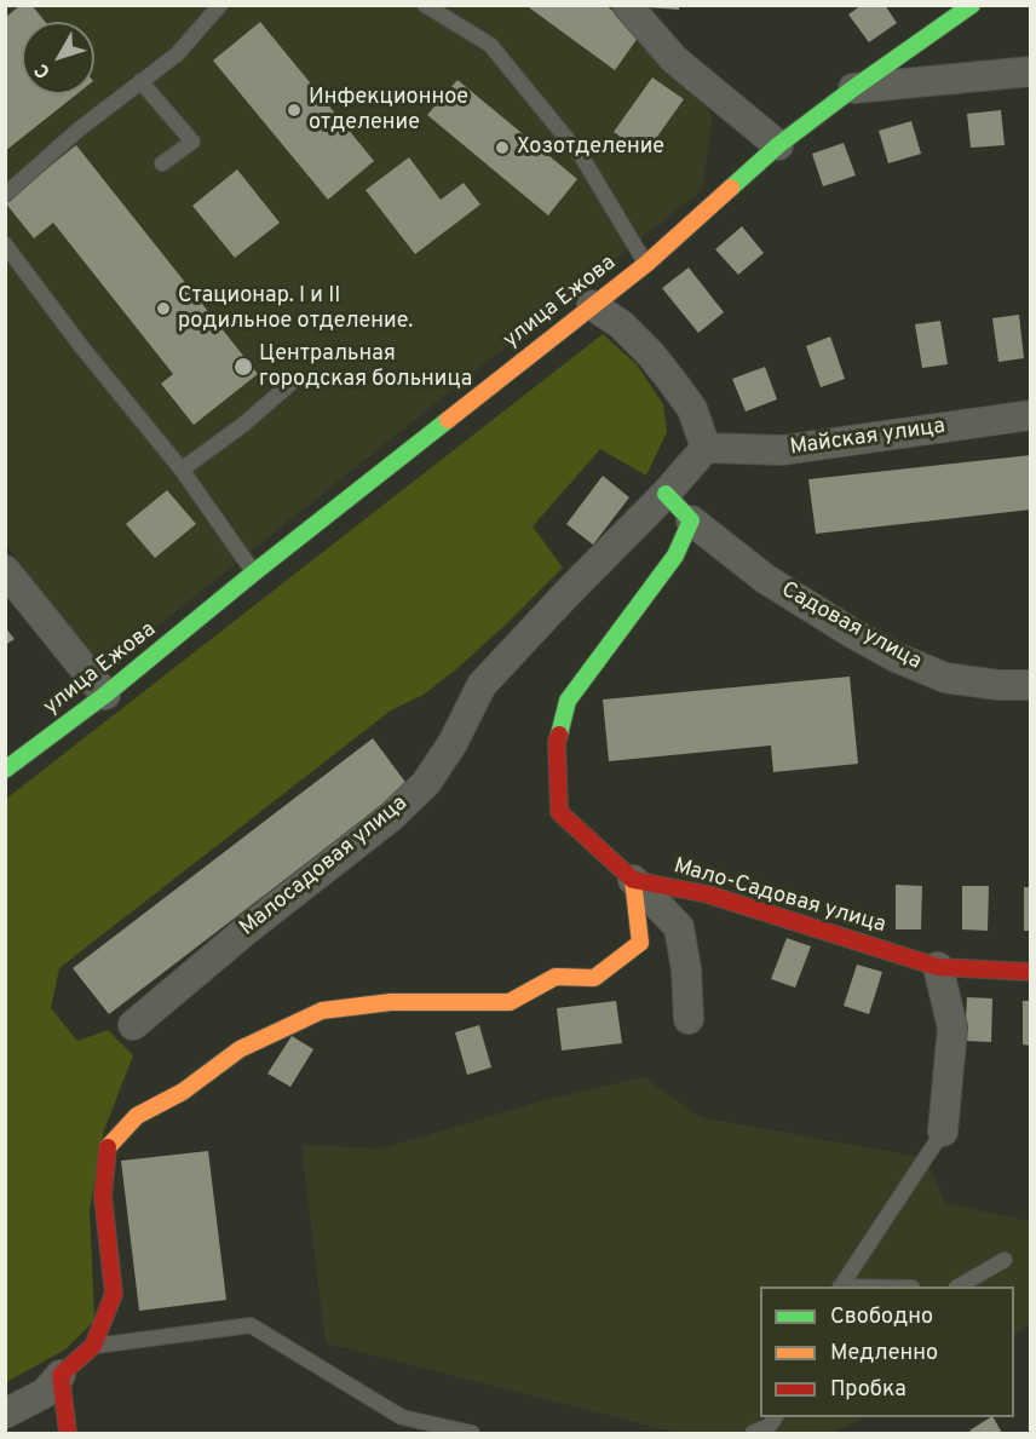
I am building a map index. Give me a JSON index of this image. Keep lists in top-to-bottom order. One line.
{"streets":{"street":["улица Ежова","Майская улица","Садовая улица","Малосадовая улица","Мало-Садовая улица"]},"crossings":[["Майская улица","Малосадовая улица"]],"places":["Инфекционное отделение","Хозотделение","Стационар. I и II родильное отделение.","Центральная городская больница"],"legend":["Свободно","Медленно","Пробка"],"north":"bottom left"}
